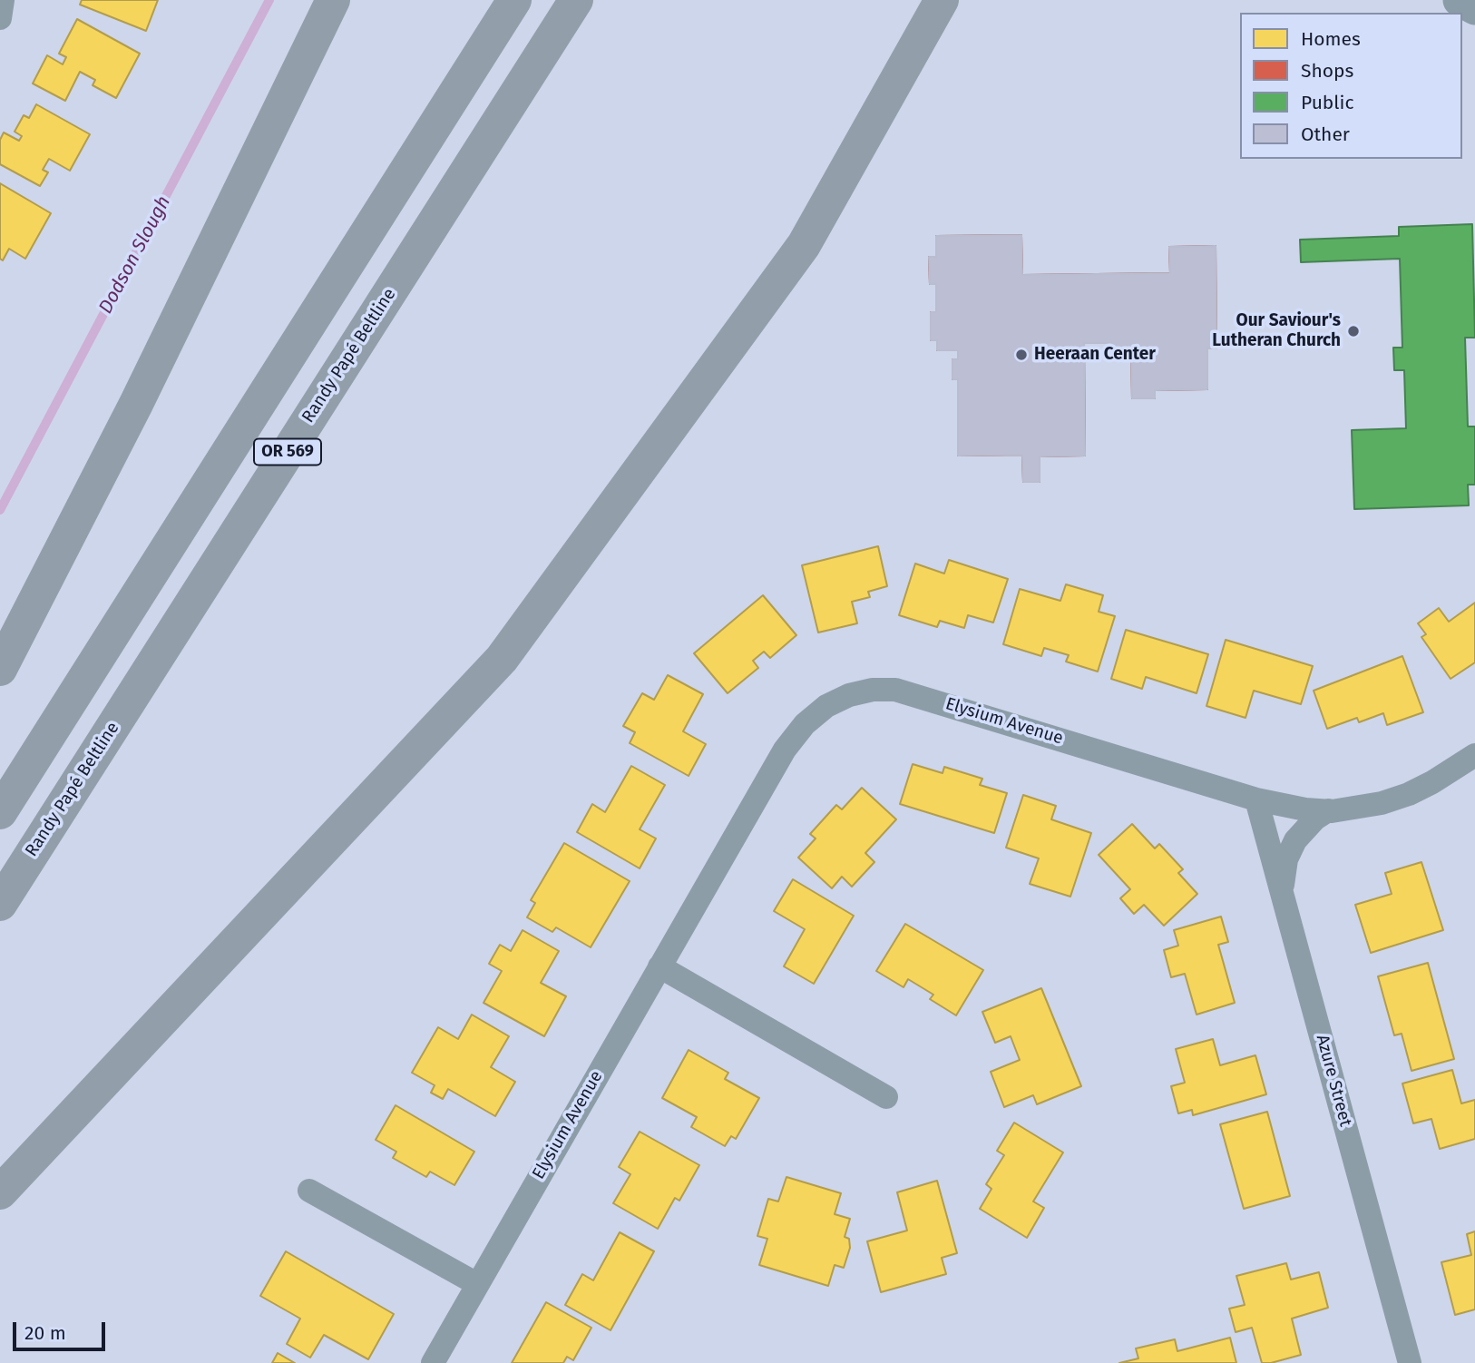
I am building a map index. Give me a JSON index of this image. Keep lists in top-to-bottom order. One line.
{"streets":{"highway":["Randy Papé Beltline","OR 569"],"street":["Elysium Avenue","Azure Street"]},"crossings":[["Elysium Avenue","Azure Street"]],"water":["Dodson Slough"],"places":["Our Saviour's Lutheran Church","Heeraan Center"],"legend":["Homes","Shops","Public","Other"],"scale_bar":"20 m"}
